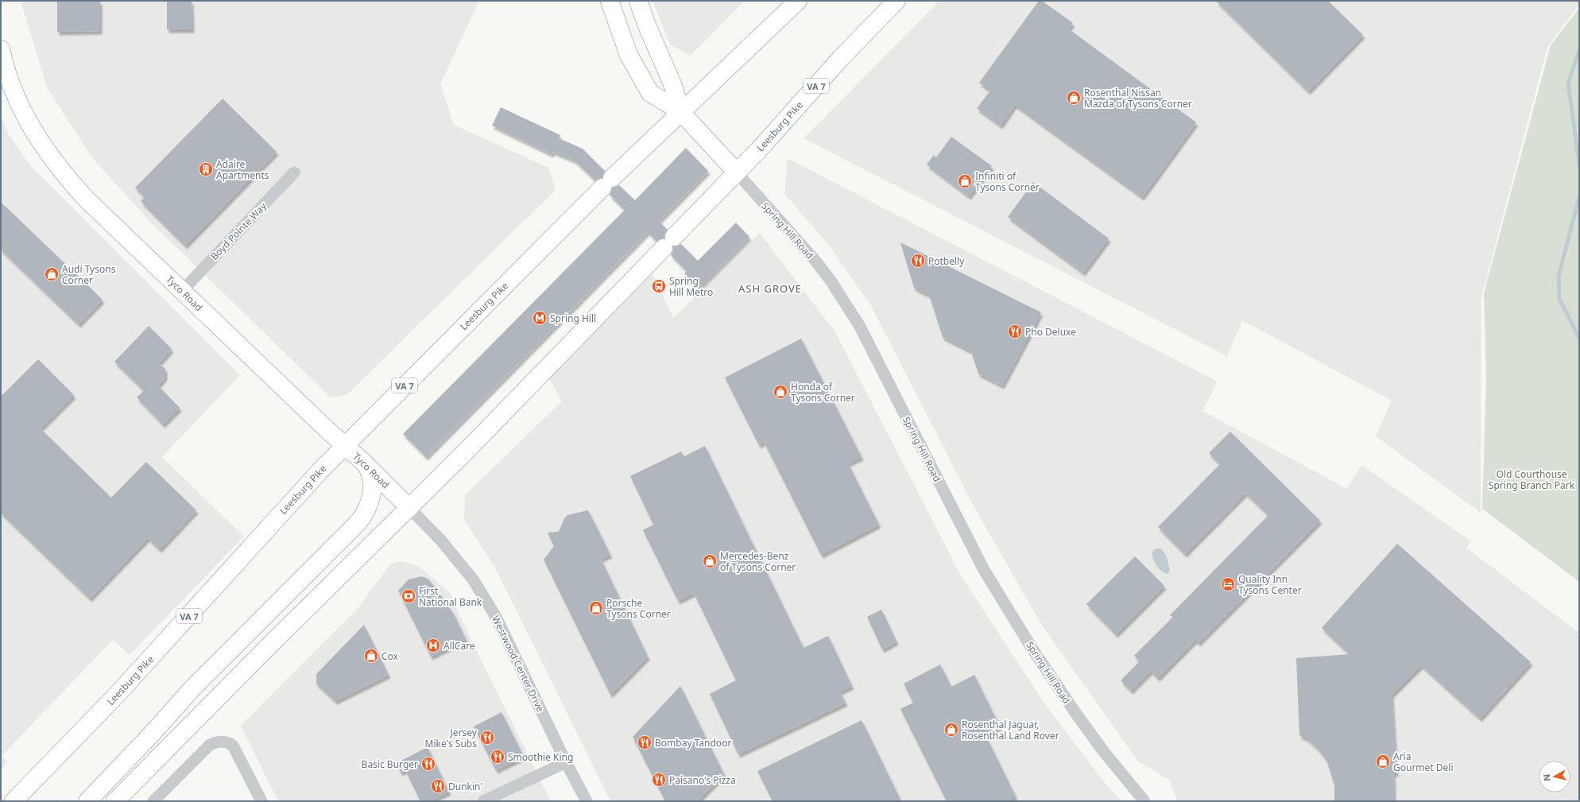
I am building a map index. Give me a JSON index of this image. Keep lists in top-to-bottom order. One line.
{"streets":{"main road":["VA 7","Leesburg Pike","Spring Hill Road","Tyco Road"],"street":["Boyd Pointe Way","Westwood Center Drive"]},"crossings":[["Leesburg Pike","Spring Hill Road"],["Leesburg Pike","Tyco Road"],["Leesburg Pike","Westwood Center Drive"],["Boyd Pointe Way","Tyco Road"],["Tyco Road","Westwood Center Drive"]],"districts":["ASH GROVE"],"parks":["Old Courthouse Spring Branch Park"],"places":{"shop":["Rosenthal Nissan Mazda of Tysons Corner","Infiniti of Tysons Corner","Audi Tysons Corner","Honda of Tysons Corner","Mercedes-Benz of Tysons Corner","Porsche Tysons Corner","Cox","Rosenthal Jaguar, Rosenthal Land Rover","Aria Gourmet Deli"],"building":["Adaire Apartments"],"restaurant":["Potbelly","Pho Deluxe","Jersey Mike's Subs","Bombay Tandoor","Smoothie King","Basic Burger","Paisano's Pizza","Dunkin'"],"bus stop":["Spring Hill Metro"],"metro station":["Spring Hill"],"hotel":["Quality Inn Tysons Center"],"bank":["First National Bank"],"hospital":["AllCare"]},"north":"left"}
